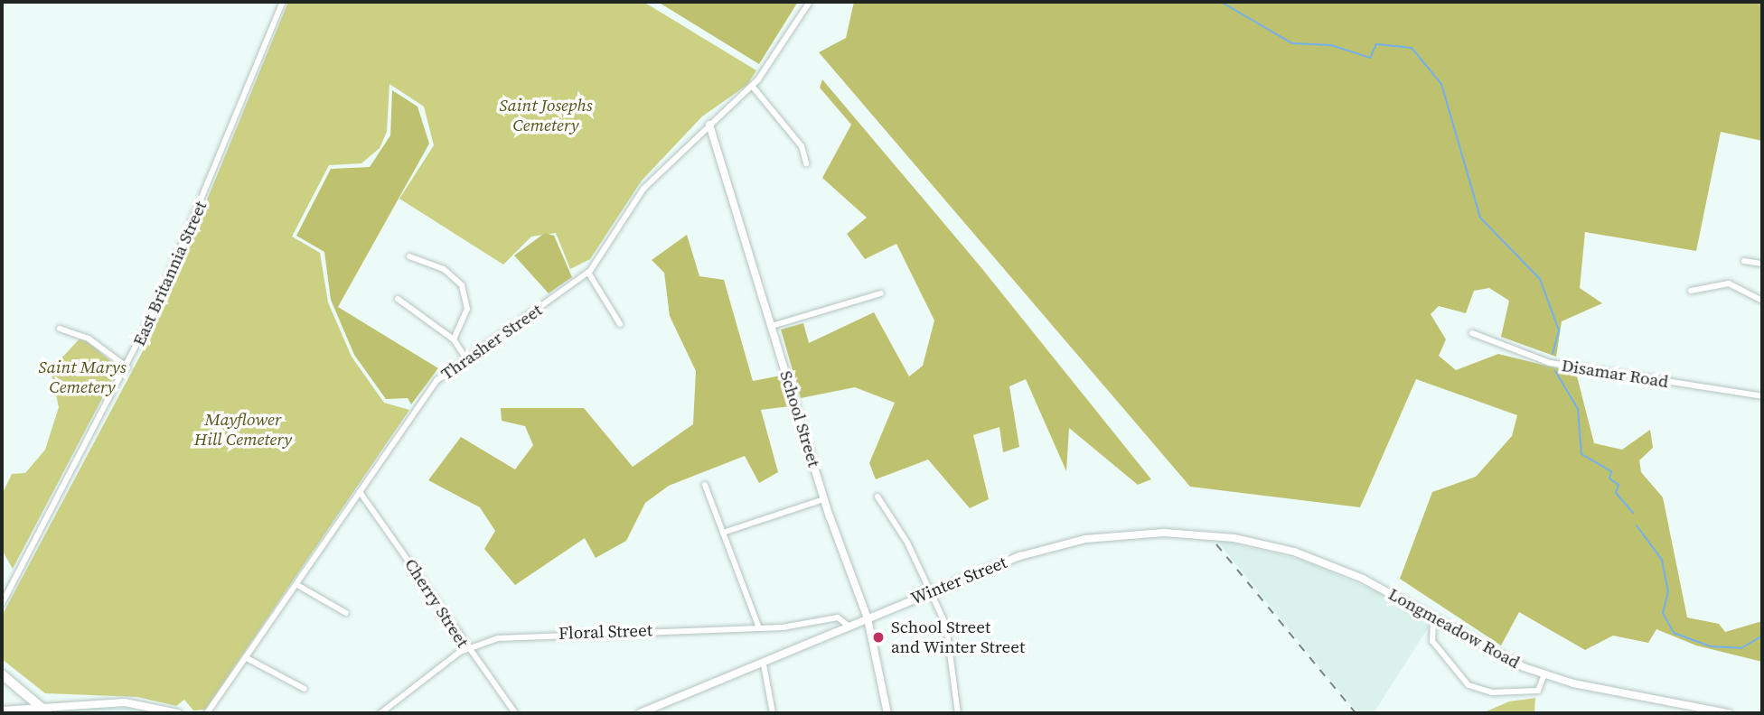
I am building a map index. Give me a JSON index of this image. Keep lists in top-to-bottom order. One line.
{"streets":{"street":["East Britannia Street","Thrasher Street","Disamar Road","School Street","Winter Street","Cherry Street","Longmeadow Road","Floral Street"]},"crossings":[["Thrasher Street","School Street"],["Thrasher Street","Cherry Street"],["School Street","Winter Street"],["Winter Street","Longmeadow Road"],["Winter Street","Floral Street"],["Cherry Street","Floral Street"]],"parks":["Saint Josephs Cemetery","Saint Marys Cemetery","Mayflower Hill Cemetery"],"places":["School Street and Winter Street"]}
